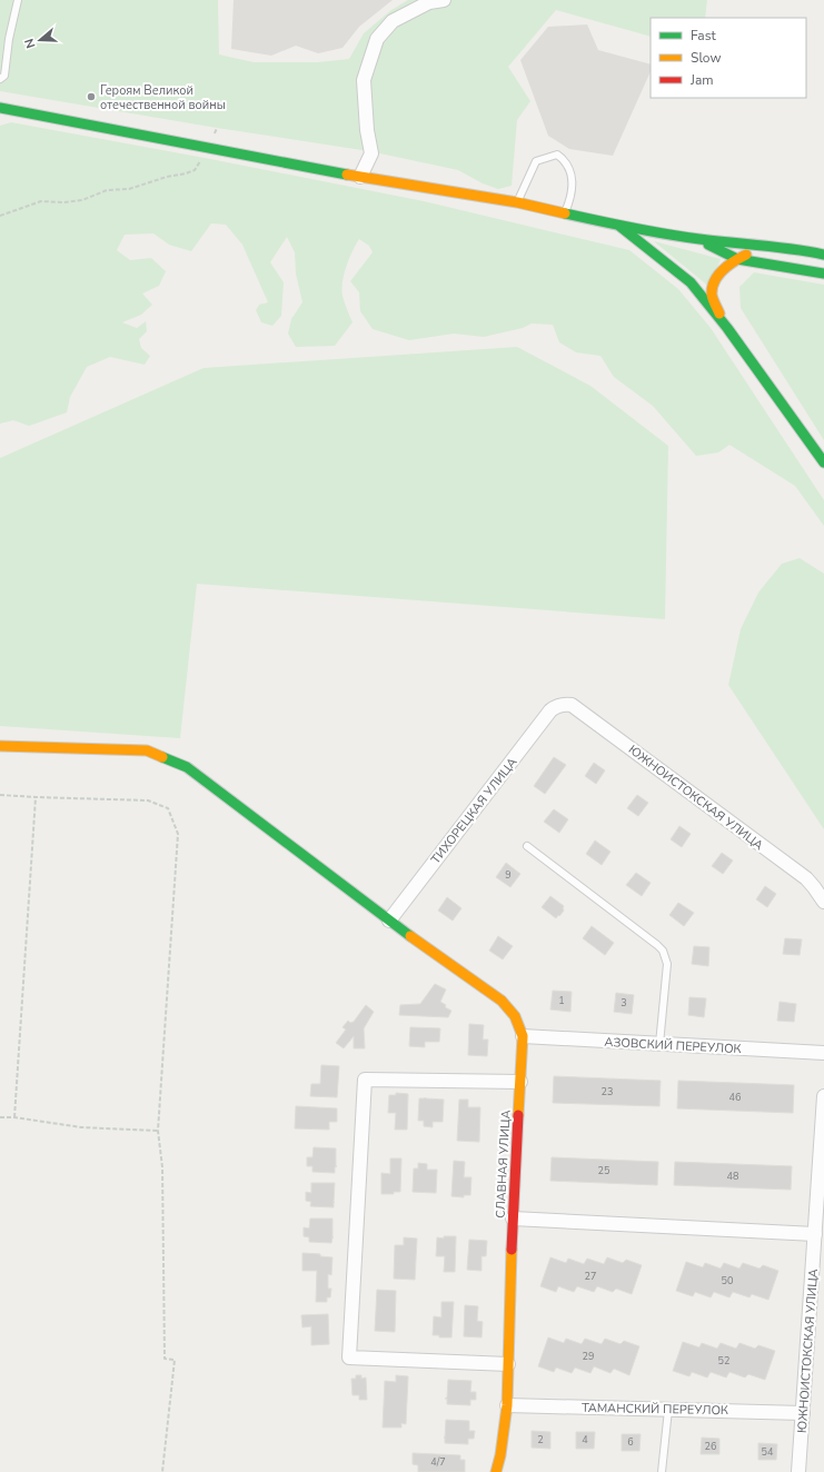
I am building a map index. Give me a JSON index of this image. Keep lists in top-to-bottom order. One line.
{"streets":{"street":["ЮЖНОИСТОКСКАЯ УЛИЦА","ТИХОРЕЦКАЯ УЛИЦА","АЗОВСКИЙ ПЕРЕУЛОК","СЛАВНАЯ УЛИЦА","ТАМАНСКИЙ ПЕРЕУЛОК"]},"crossings":[["ЮЖНОИСТОКСКАЯ УЛИЦА","ТИХОРЕЦКАЯ УЛИЦА"],["ЮЖНОИСТОКСКАЯ УЛИЦА","ТАМАНСКИЙ ПЕРЕУЛОК"],["ТИХОРЕЦКАЯ УЛИЦА","СЛАВНАЯ УЛИЦА"],["АЗОВСКИЙ ПЕРЕУЛОК","СЛАВНАЯ УЛИЦА"],["СЛАВНАЯ УЛИЦА","ТАМАНСКИЙ ПЕРЕУЛОК"]],"places":["Героям Великой отечественной войны"],"house_numbers":["9","1","3","23","46","25","48","27","50","29","52","2","4","6","26","54","4/7"],"legend":["Fast","Slow","Jam"],"north":"left"}
